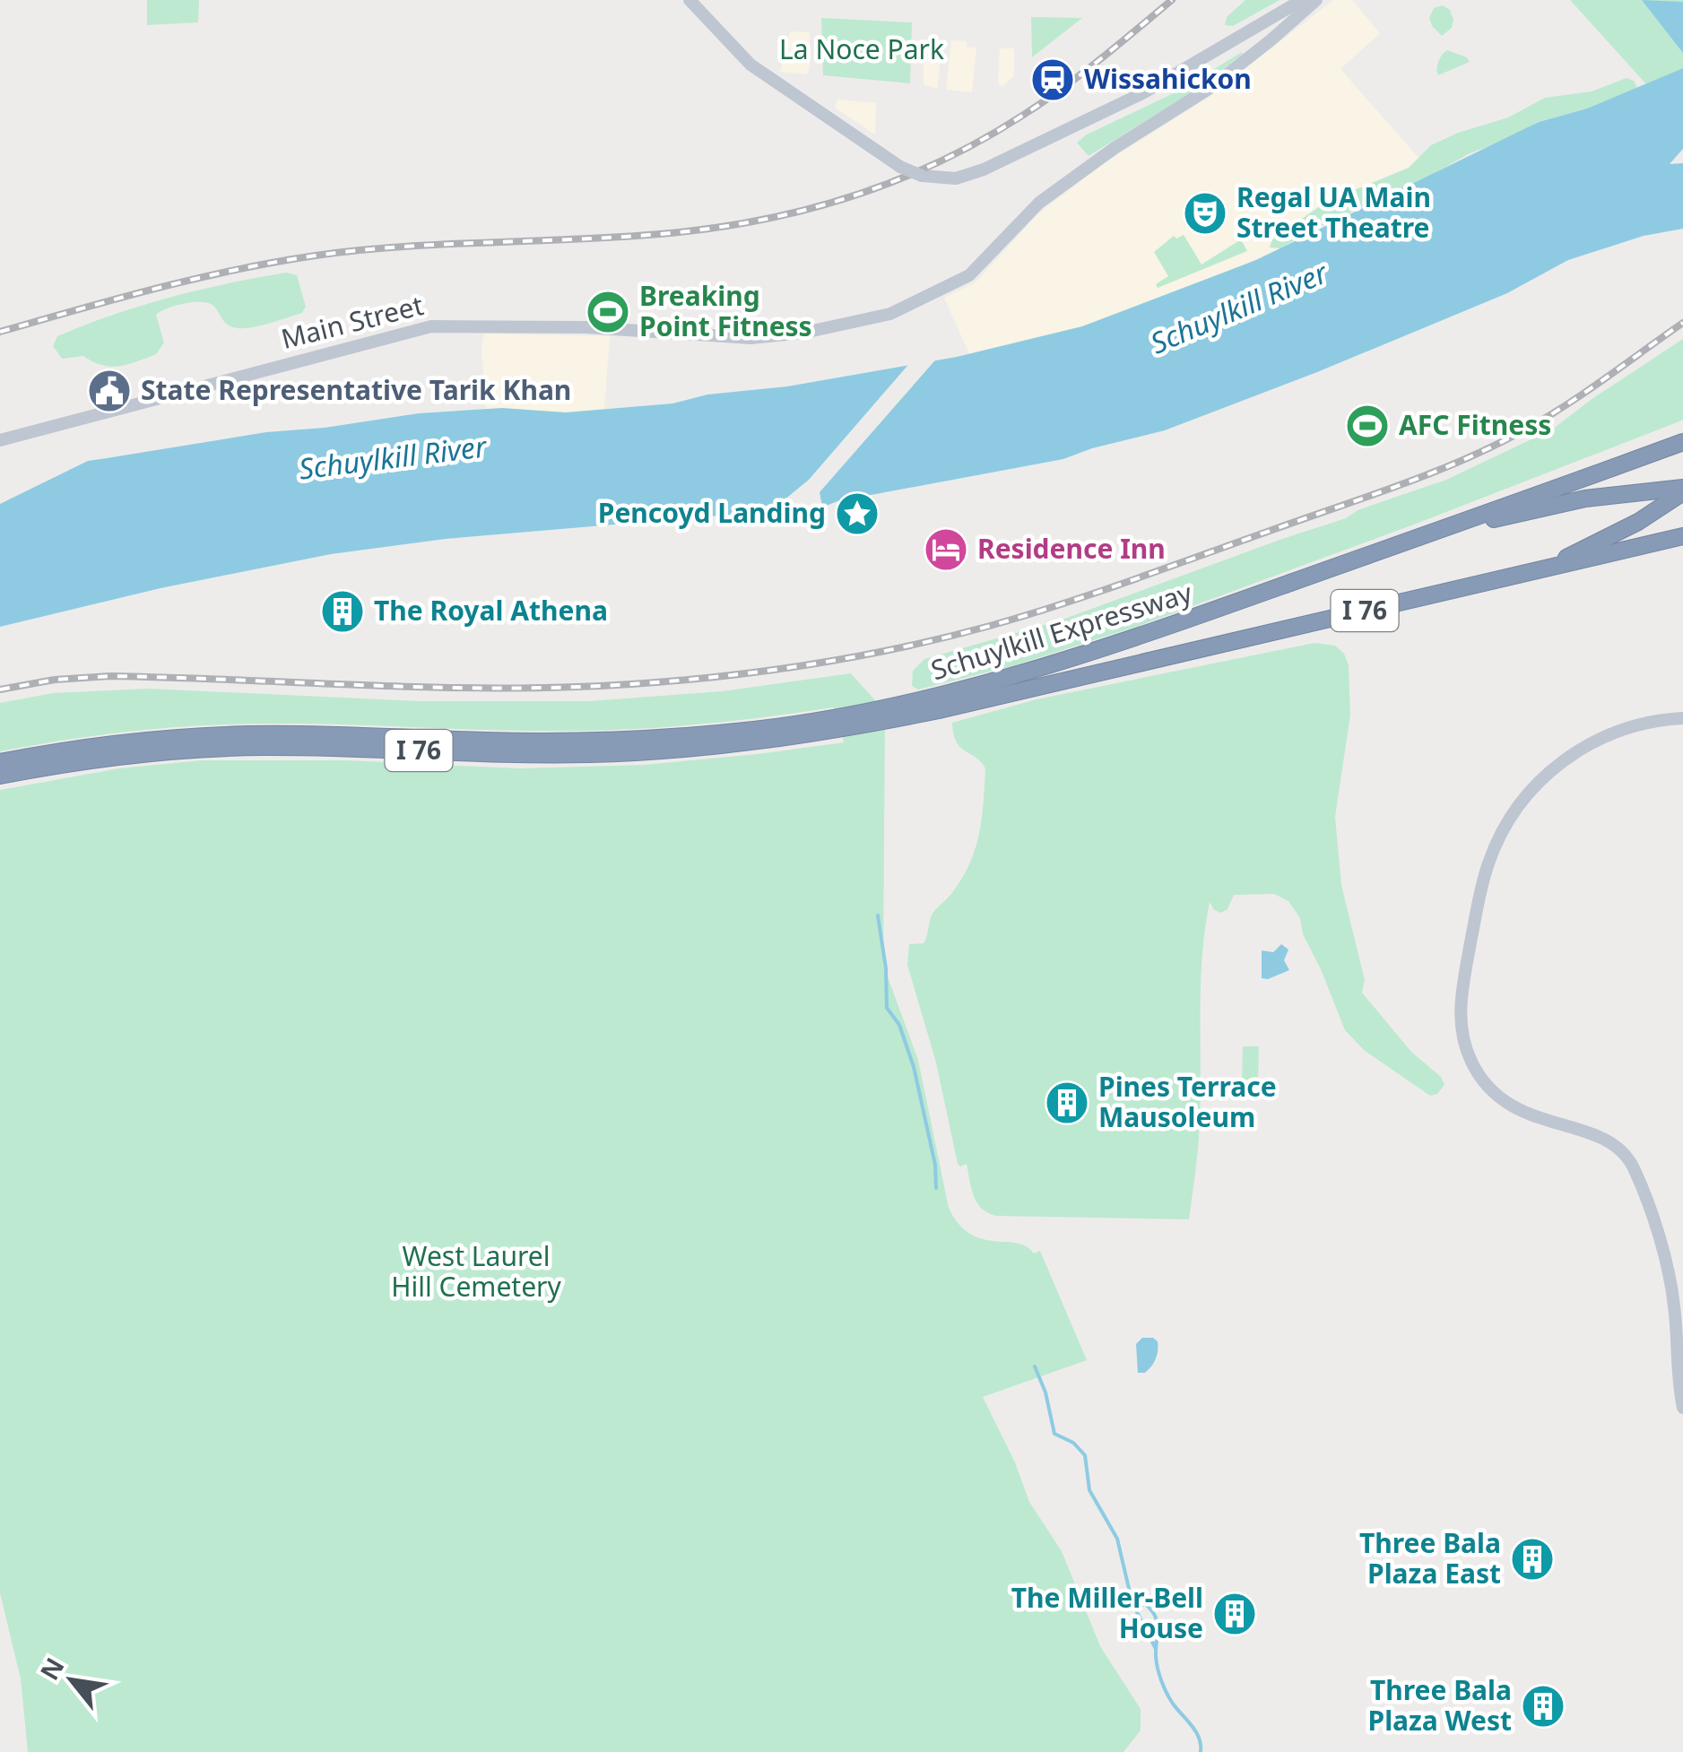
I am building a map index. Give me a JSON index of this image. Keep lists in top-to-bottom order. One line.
{"streets":{"highway":["I 76","Schuylkill Expressway"],"street":["Main Street"]},"water":["Schuylkill River"],"parks":["La Noce Park","West Laurel Hill Cemetery"],"places":{"station":["Wissahickon"],"theatre":["Regal UA Main Street Theatre"],"sports":["Breaking Point Fitness","AFC Fitness"],"public building":["State Representative Tarik Khan"],"place":["Pencoyd Landing"],"hotel":["Residence Inn"],"building":["The Royal Athena","Pines Terrace Mausoleum","Three Bala Plaza East","The Miller-Bell House","Three Bala Plaza West"]},"north":"top left"}
